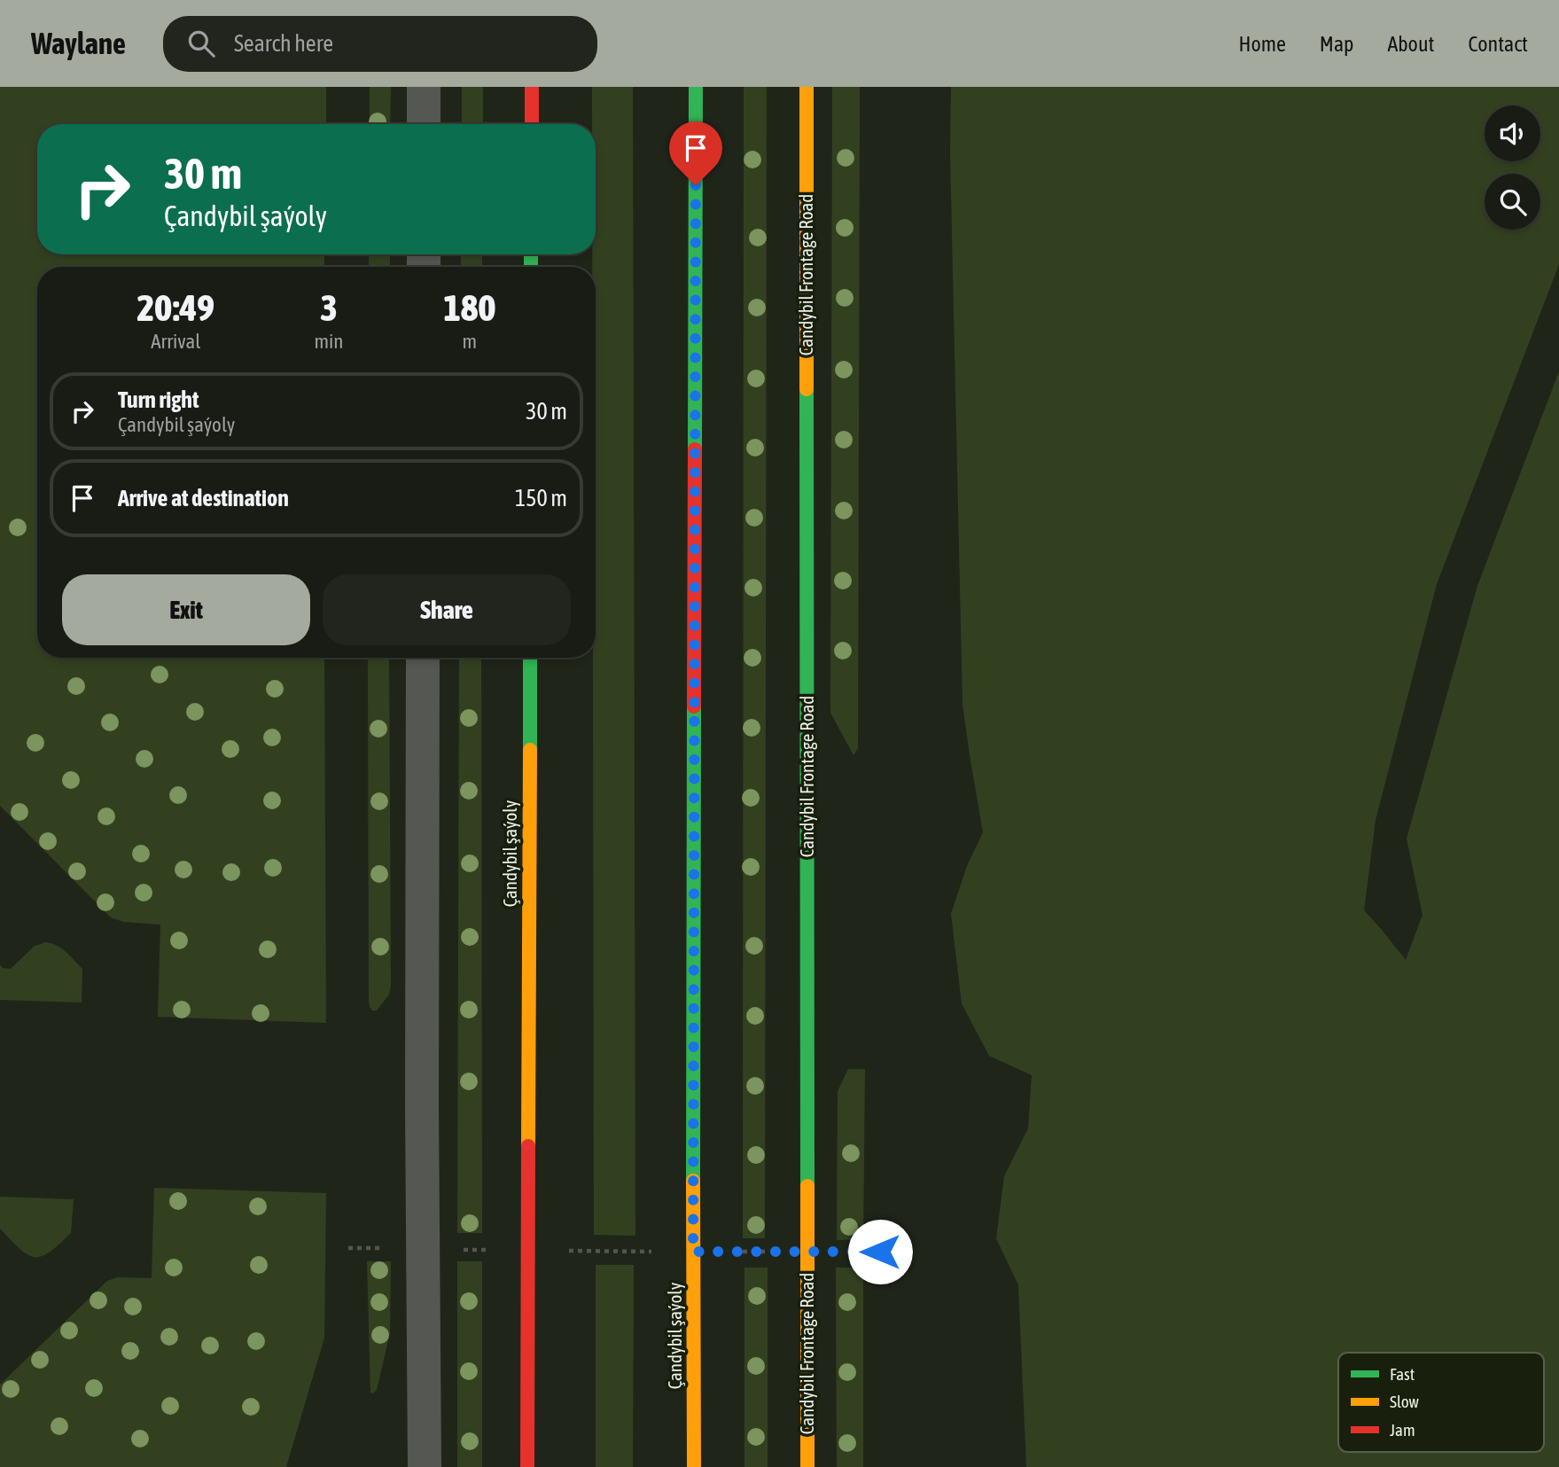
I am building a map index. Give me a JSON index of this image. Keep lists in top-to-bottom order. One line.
{"streets":{"main road":["Candybil Frontage Road","Çandybil şaýoly"]},"legend":["Fast","Slow","Jam"],"page":{"header":"Waylane","search":"Search here","nav":["Home","Map","About","Contact"],"turn":["30 m","Çandybil şaýoly"],"eta":["20:49","Arrival","3","min","180","m"],"list":[{"name":"Turn right","note":"Çandybil şaýoly","value":"30 m"},{"name":"Arrive at destination","value":"150 m"}],"buttons":["Exit","Share"]}}
